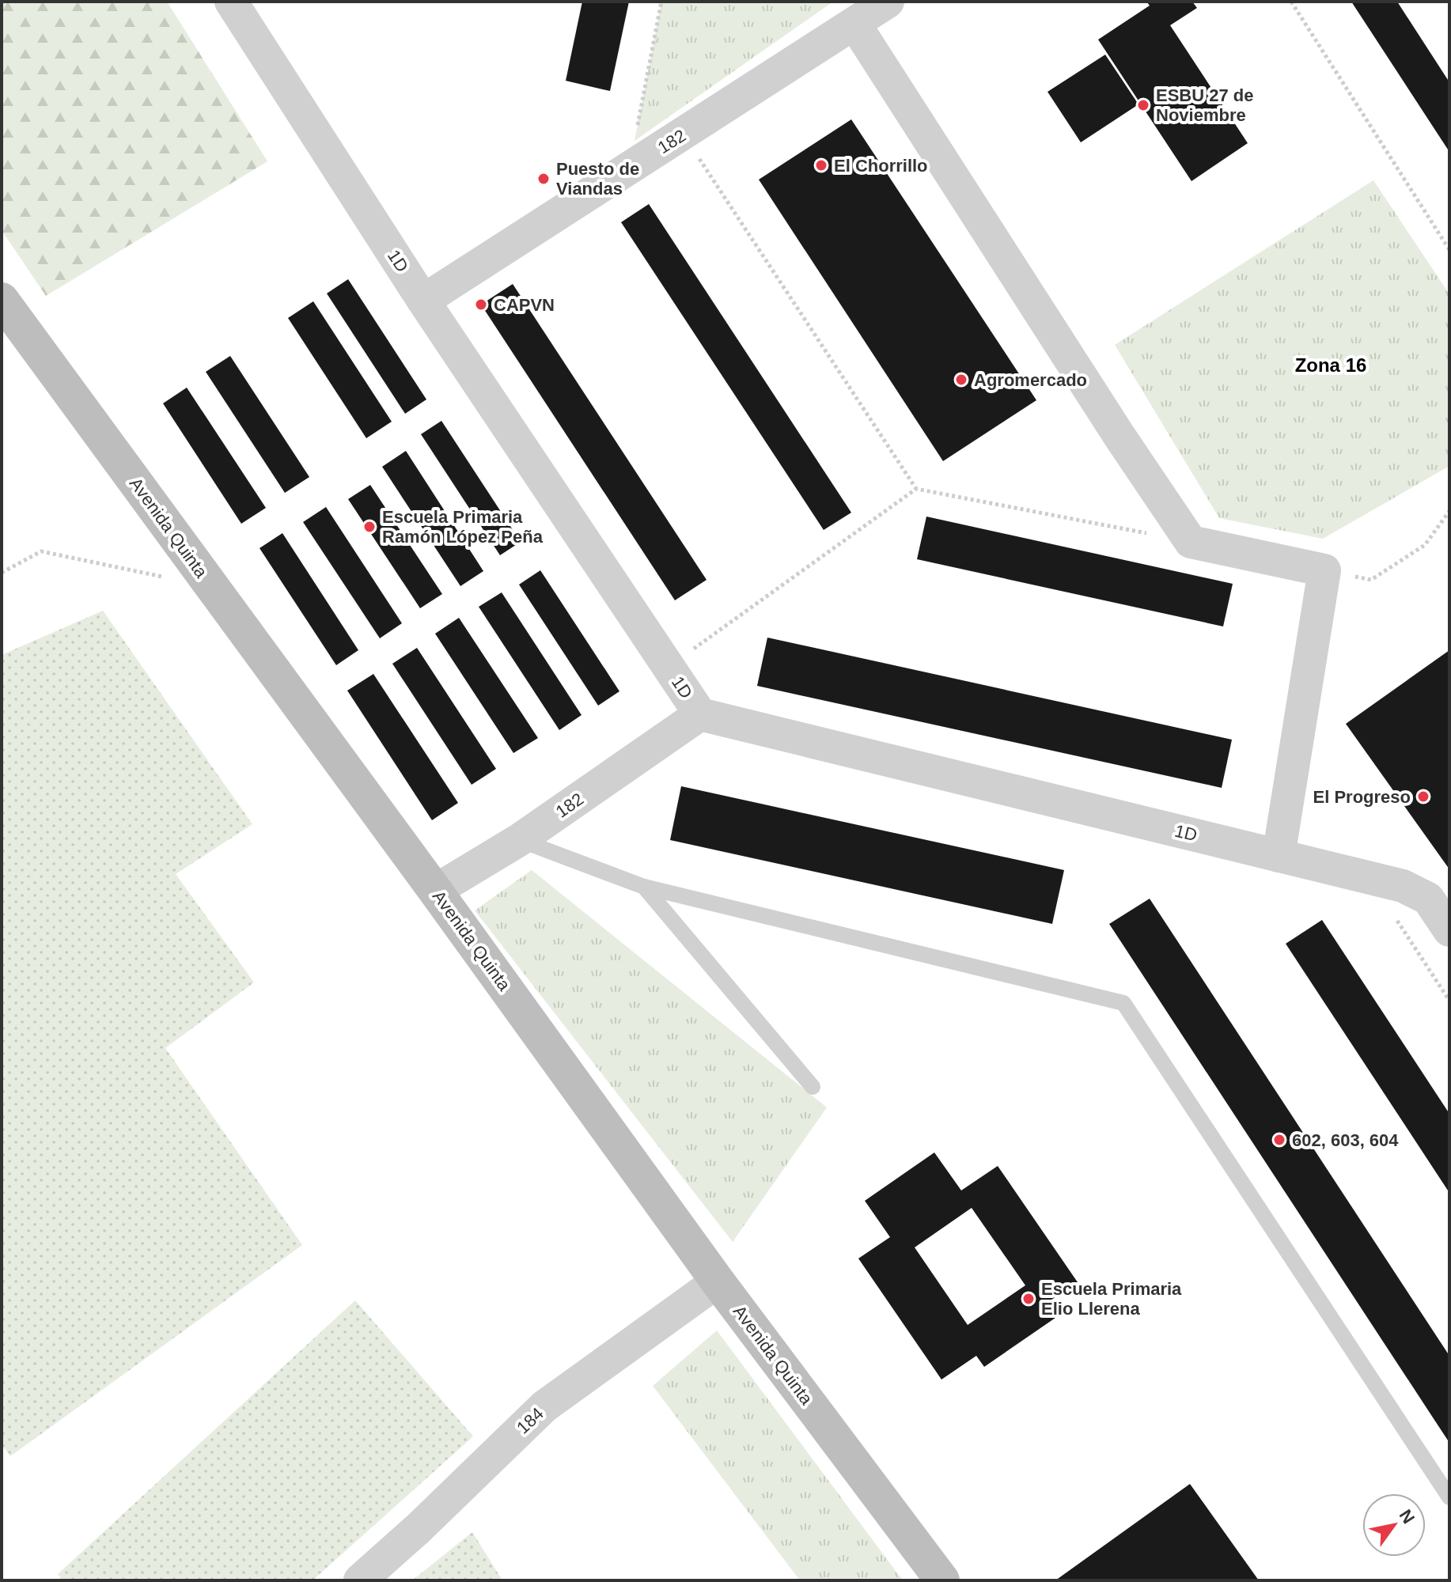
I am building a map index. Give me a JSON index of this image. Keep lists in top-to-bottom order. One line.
{"streets":{"main road":["Avenida Quinta"],"street":["182","1D","184"]},"crossings":[["182","1D"],["182","Avenida Quinta"],["Avenida Quinta","184"]],"districts":["Zona 16"],"places":["ESBU 27 de Noviembre","El Chorrillo","Puesto de Viandas","CAPVN","Agromercado","Escuela Primaria Ramón López Peña","El Progreso","602, 603, 604","Escuela Primaria Elio Llerena"],"north":"top right"}
